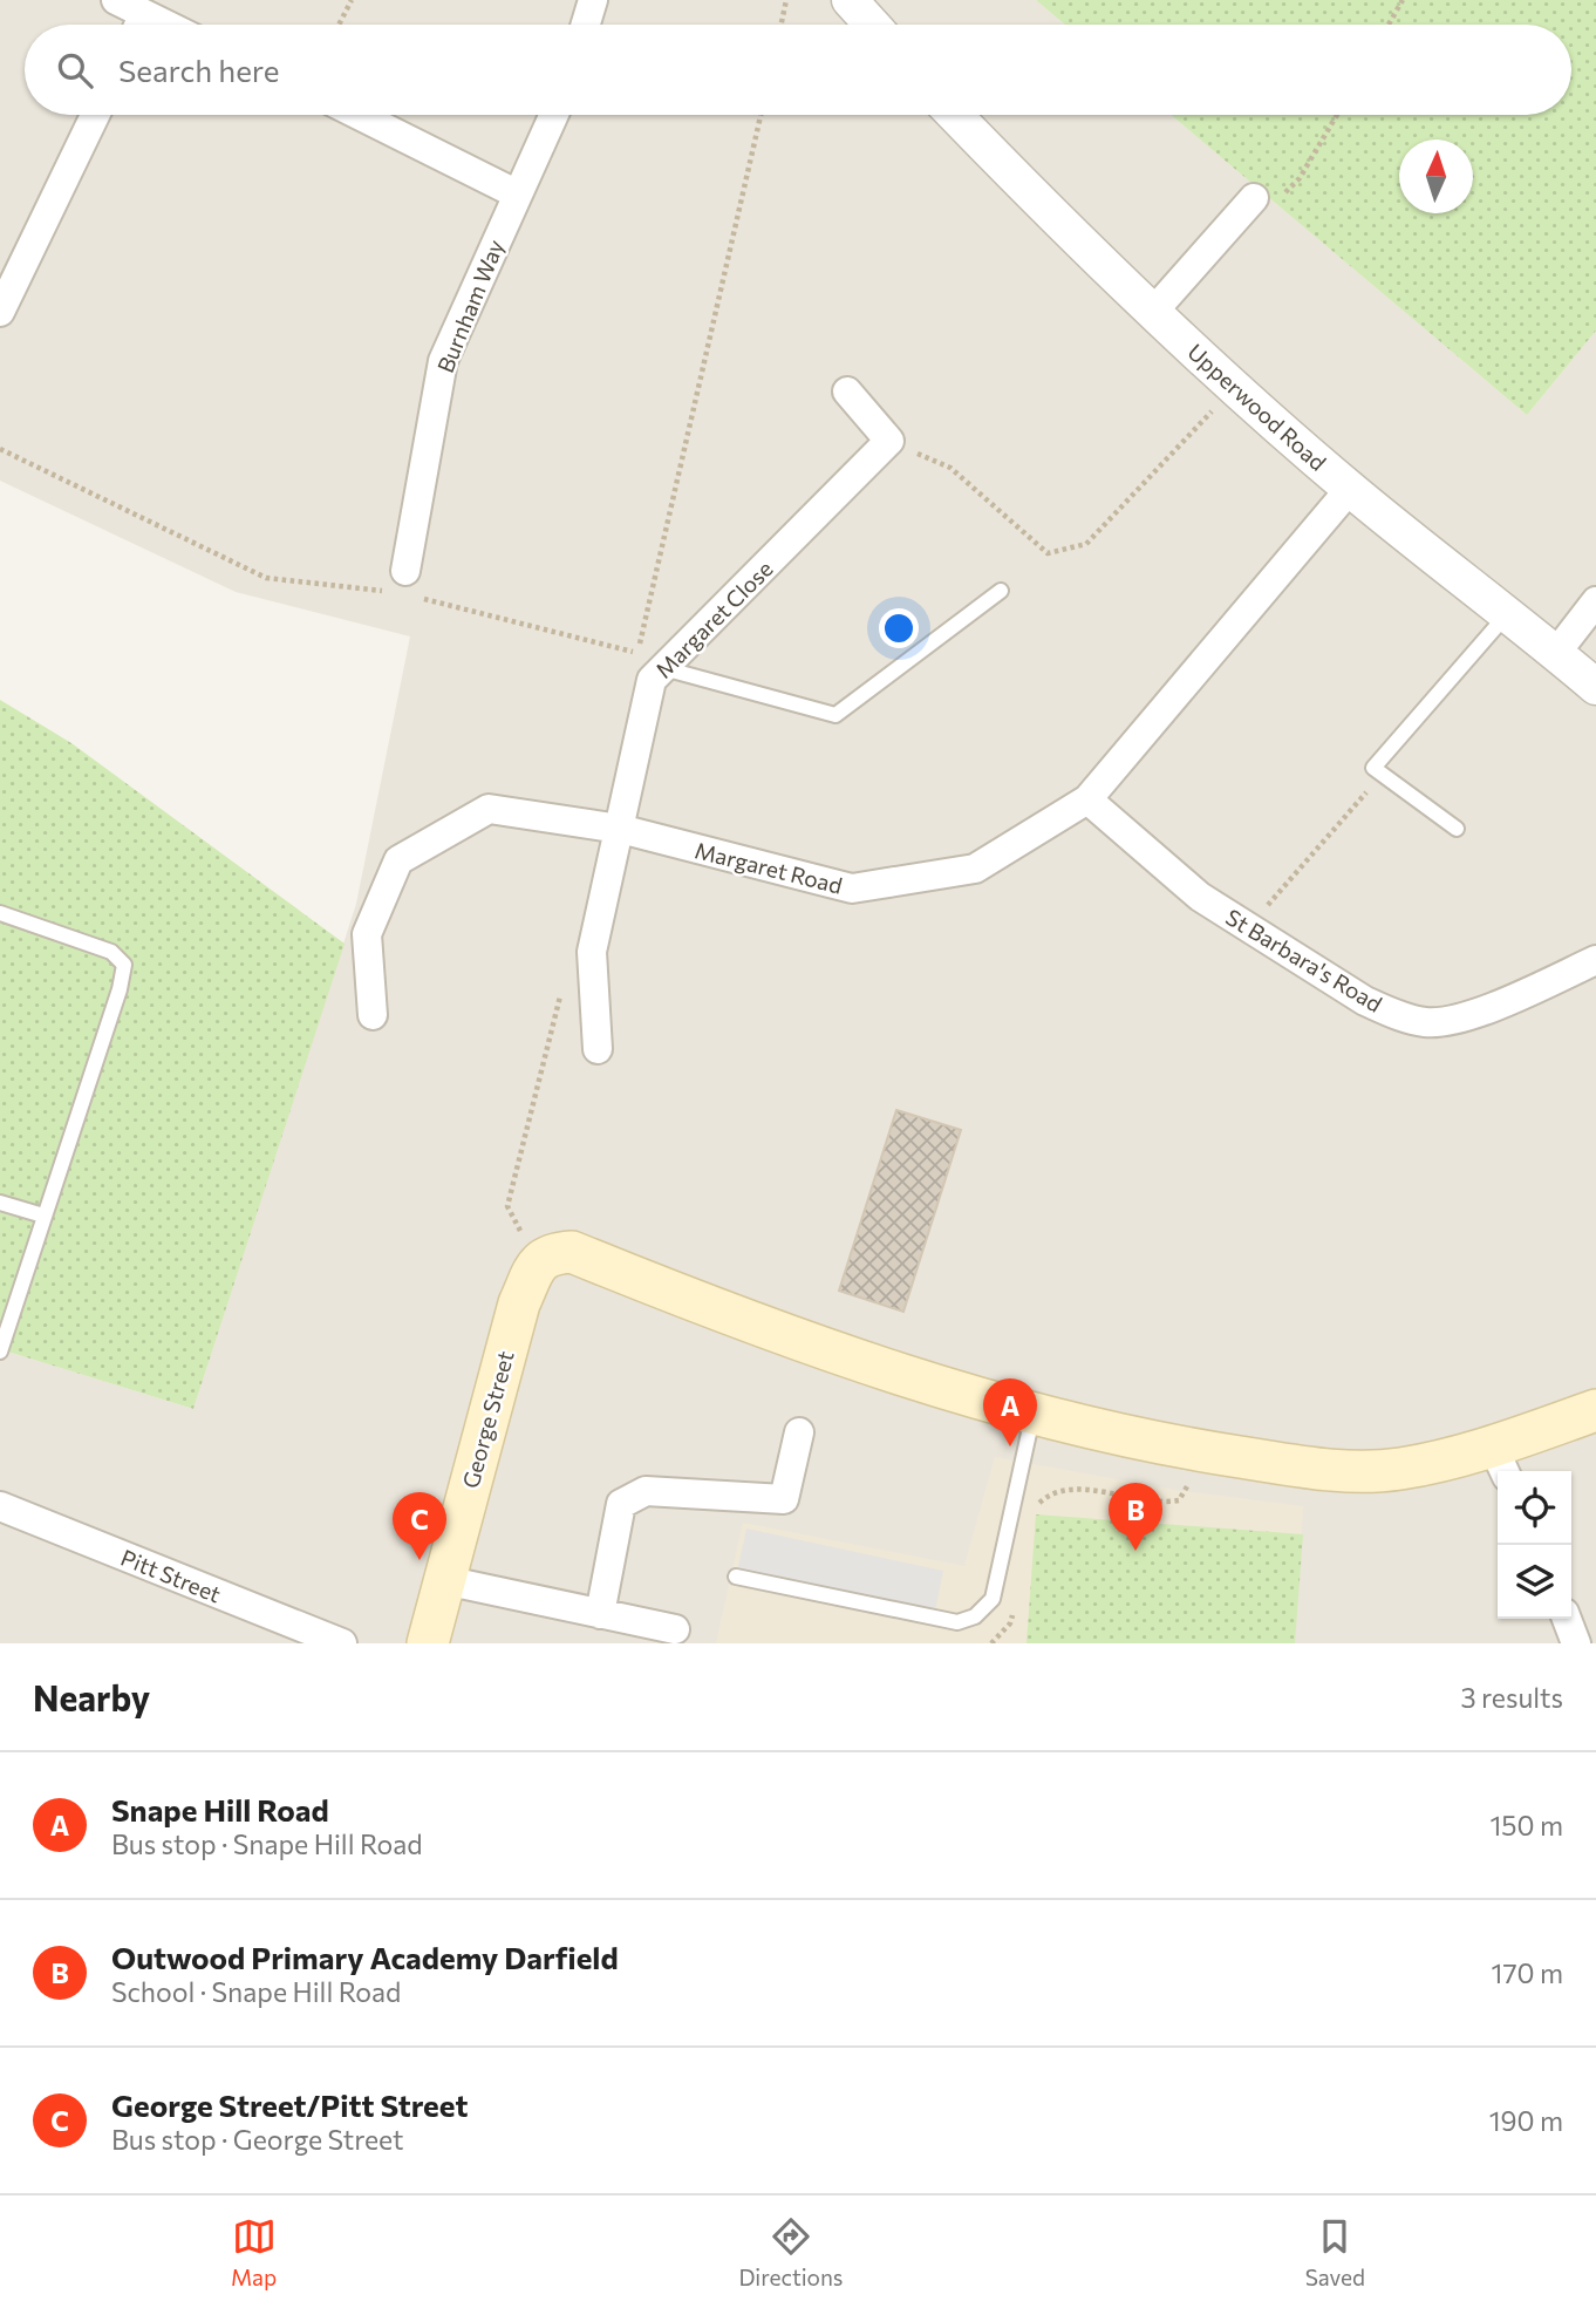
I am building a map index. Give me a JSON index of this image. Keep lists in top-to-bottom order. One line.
{"streets":{"main road":["George Street"],"street":["Burnham Way","Upperwood Road","Margaret Close","Margaret Road","St Barbara's Road","Pitt Street"]},"crossings":[["Upperwood Road","Margaret Road"],["Margaret Close","Margaret Road"],["Margaret Road","St Barbara's Road"]],"north":"top","page":{"search":"Search here","pins":["A","B","C"],"heading":["Nearby","3 results"],"list":[{"mark":"A","name":"Snape Hill Road","note":"Bus stop · Snape Hill Road","value":"150 m"},{"mark":"B","name":"Outwood Primary Academy Darfield","note":"School · Snape Hill Road","value":"170 m"},{"mark":"C","name":"George Street/Pitt Street","note":"Bus stop · George Street","value":"190 m"}],"nav":["Map","Directions","Saved"]}}
